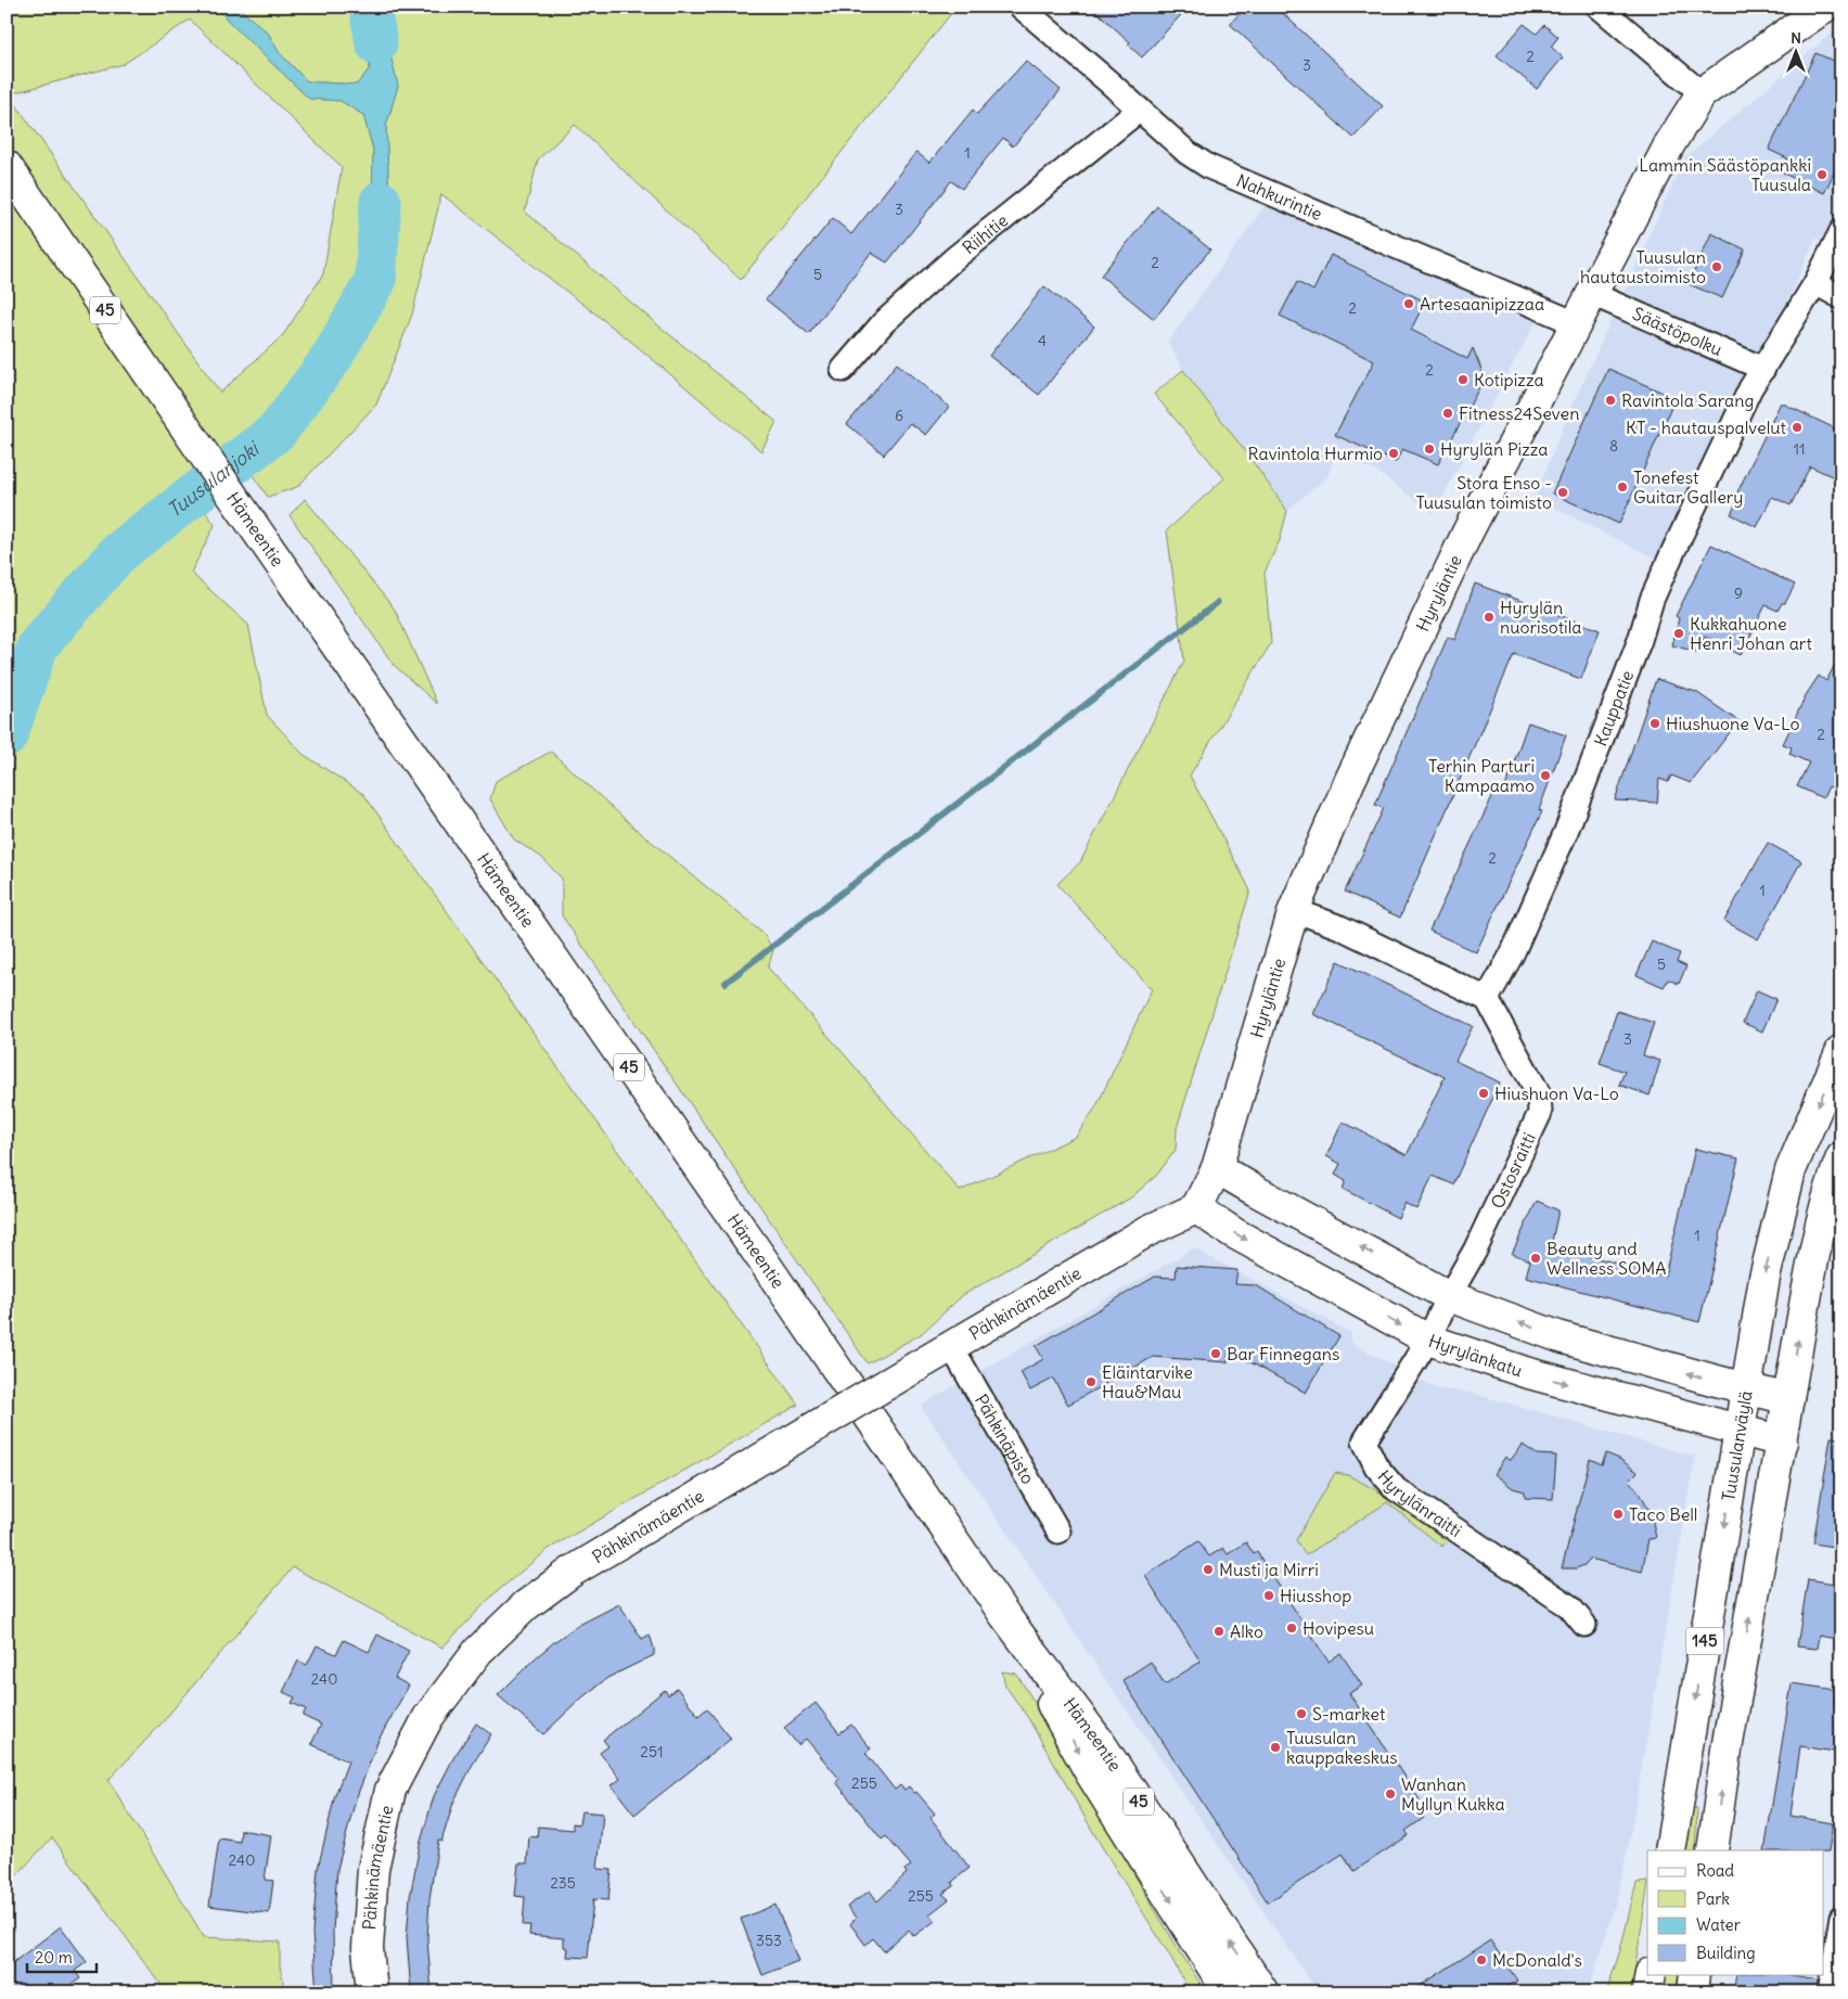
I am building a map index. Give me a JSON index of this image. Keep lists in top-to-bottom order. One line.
{"streets":{"main road":["45","Hämeentie","Hyryläntie","Pähkinämäentie","Hyrylänkatu","Tuusulanväylä","145"],"street":["Nahkurintie","Riihitie","Säästöpolku","Kauppatie","Ostosraitti","Pähkinäpisto","Hyrylänraitti"]},"crossings":[["Nahkurintie","Riihitie"],["Nahkurintie","Hyryläntie"],["Säästöpolku","Hyryläntie"],["Säästöpolku","Kauppatie"],["Hyryläntie","Pähkinämäentie"],["Hyryläntie","Hyrylänkatu"],["Kauppatie","Ostosraitti"],["Ostosraitti","Hyrylänkatu"],["Ostosraitti","Hyrylänraitti"],["Pähkinämäentie","Hyrylänkatu"],["Pähkinämäentie","Pähkinäpisto"],["Hyrylänkatu","Tuusulanväylä"],["Hyrylänkatu","Hyrylänraitti"],["Hyrylänkatu","145"]],"water":["Tuusulanjoki"],"places":["Lammin Säästöpankki Tuusula","Tuusulan hautaustoimisto","Artesaanipizzaa","Kotipizza","Ravintola Sarang","Fitness24Seven","KT - hautauspalvelut","Hyrylän Pizza","Ravintola Hurmio","Tonefest Guitar Gallery","Stora Enso - Tuusulan toimisto","Hyrylän nuorisotila","Kukkahuone Henri Johan art","Hiushuone Va-Lo","Terhin Parturi Kampaamo","Hiushuon Va-Lo","Beauty and Wellness SOMA","Bar Finnegans","Eläintarvike Hau&Mau","Taco Bell","Musti ja Mirri","Hiusshop","Hovipesu","Alko","S-market","Tuusulan kauppakeskus","Wanhan Myllyn Kukka","McDonald's"],"house_numbers":["2","3","1","3","2","5","2","4","2","6","8","11","9","2","2","1","5","3","1","240","251","255","240","235","255","353"],"legend":["Road","Park","Water","Building"],"scale_bar":"20 m","north":"top"}
